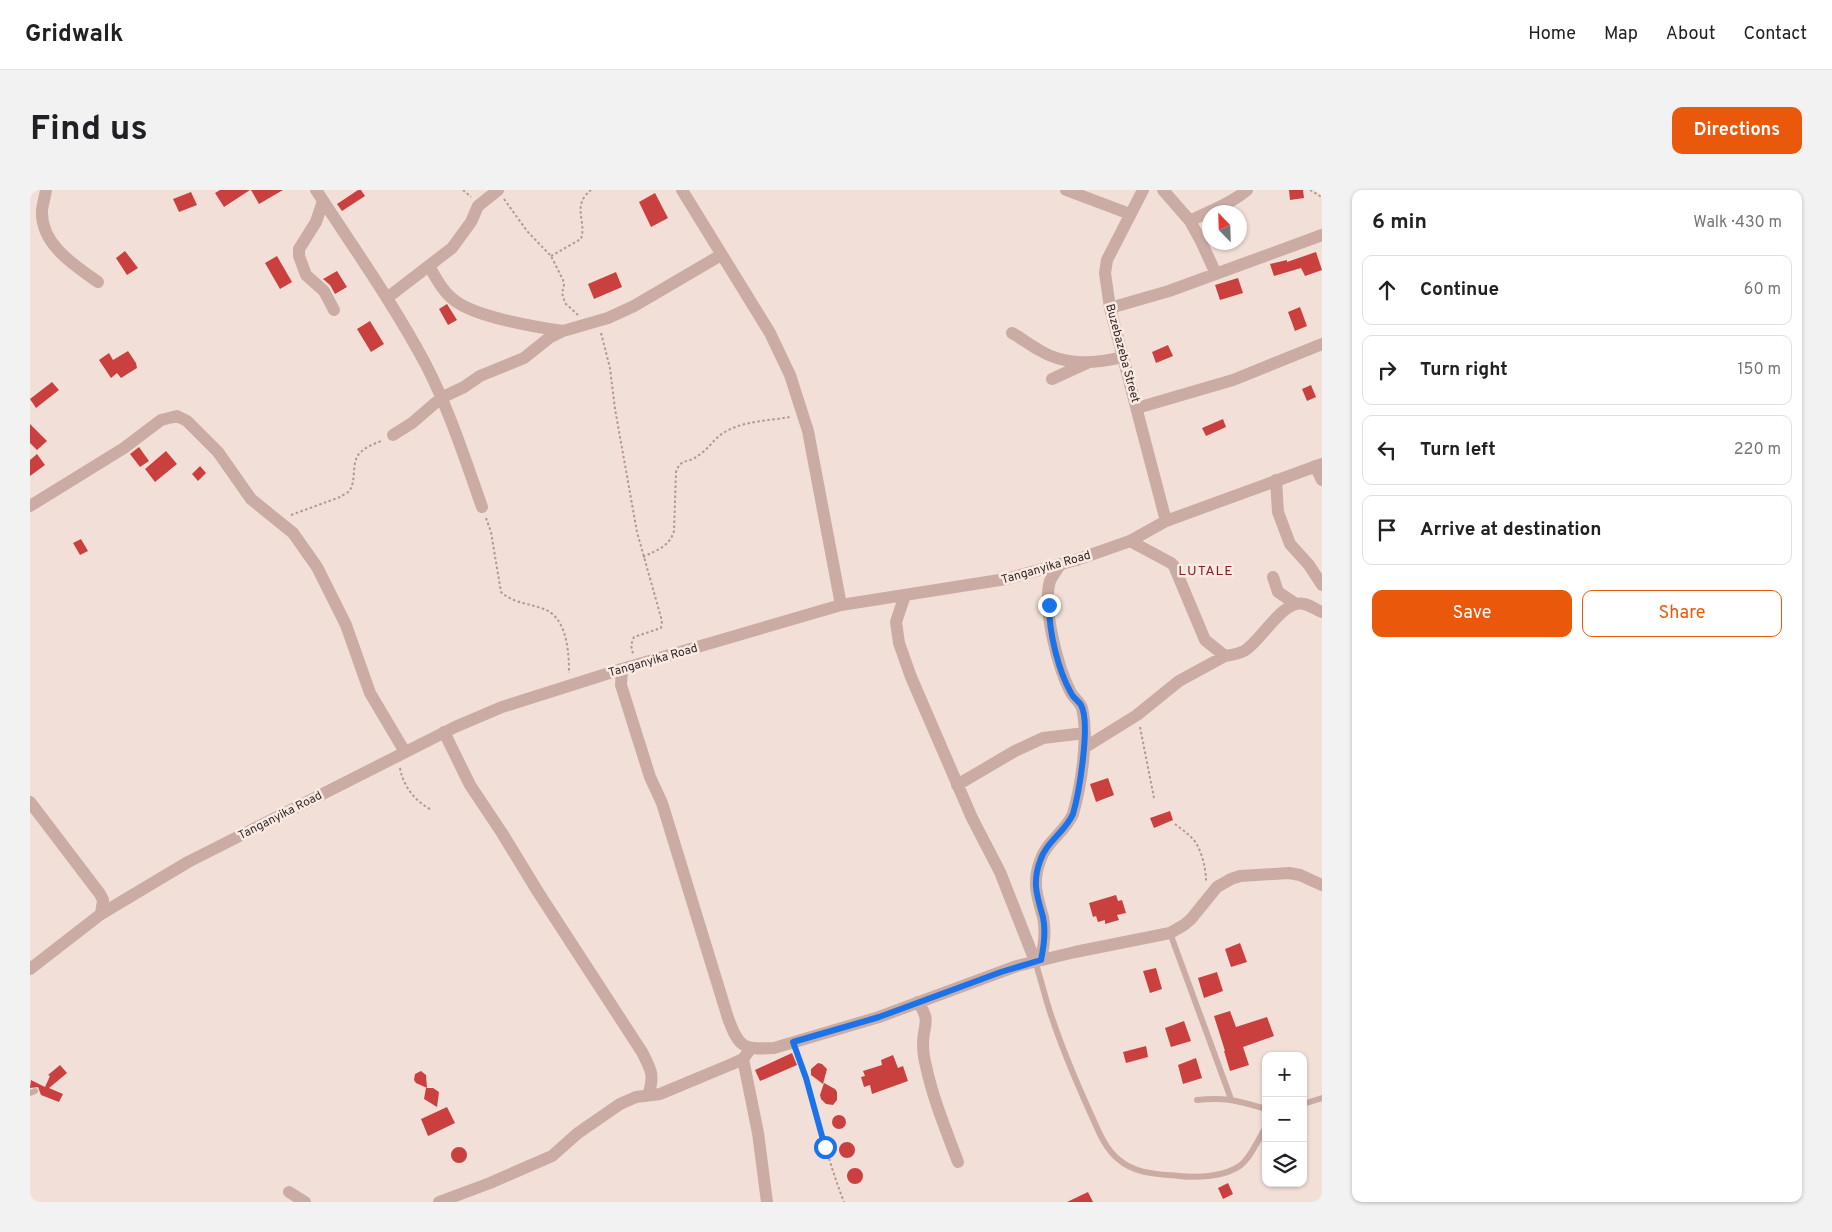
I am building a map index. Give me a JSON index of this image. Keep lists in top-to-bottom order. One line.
{"streets":{"street":["Buzebazeba Street","Tanganyika Road"]},"crossings":[["Buzebazeba Street","Tanganyika Road"]],"districts":["LUTALE"],"north":"top left","page":{"header":"Gridwalk","nav":["Home","Map","About","Contact"],"buttons":["Directions",["Save","Share"]],"title":"Find us","heading":["6 min","Walk · 430 m"],"list":[["Continue","60 m"],["Turn right","150 m"],["Turn left","220 m"],"Arrive at destination"],"map_buttons":["+","−"]}}
